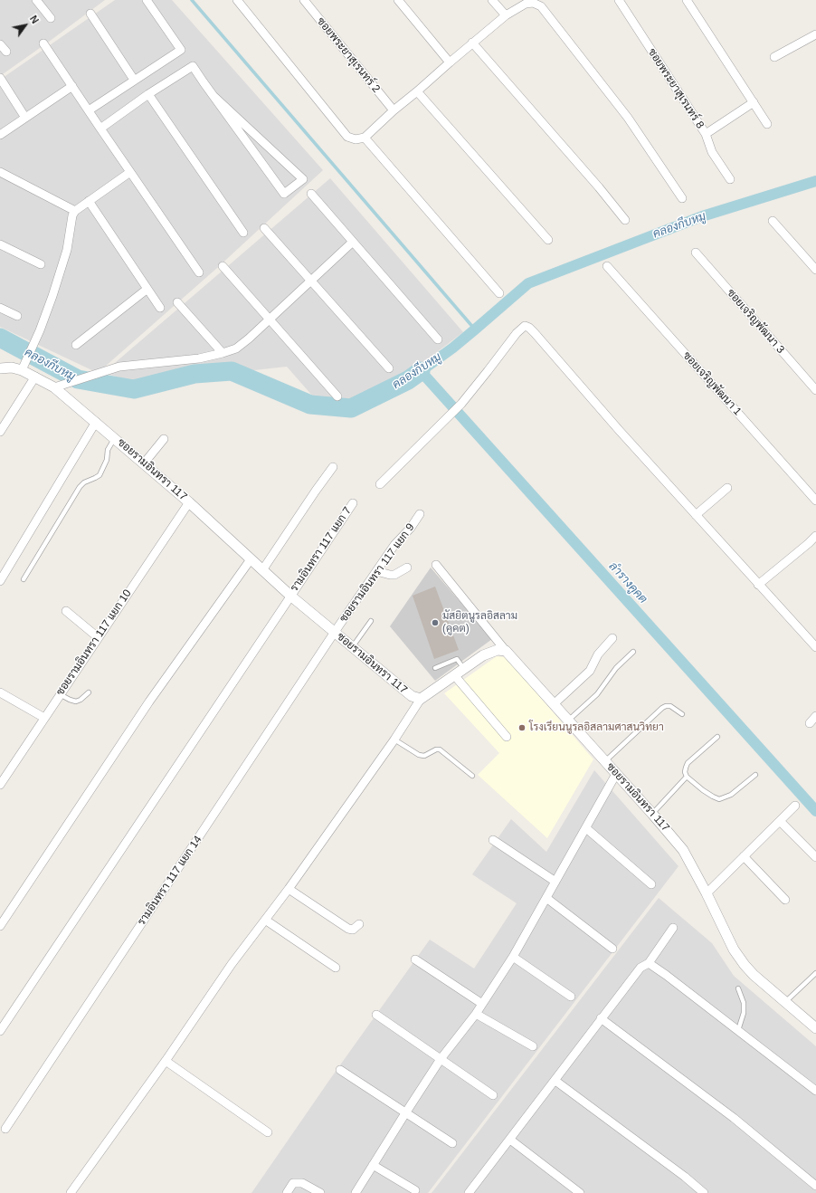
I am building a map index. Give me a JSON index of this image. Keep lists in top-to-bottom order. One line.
{"streets":{"street":["ซอยพระยาสุเรนทร์ 2","ซอยพระยาสุเรนทร์ 8","ซอยเจริญพัฒนา 3","ซอยเจริญพัฒนา 1","ซอยรามอินทรา 117","รามอินทรา 117 แยก 7","ซอยรามอินทรา 117 แยก 9","ซอยรามอินทรา 117 แยก 10","รามอินทรา 117 แยก 14"]},"crossings":[["ซอยรามอินทรา 117","รามอินทรา 117 แยก 7"],["ซอยรามอินทรา 117","ซอยรามอินทรา 117 แยก 9"],["ซอยรามอินทรา 117","ซอยรามอินทรา 117 แยก 10"],["ซอยรามอินทรา 117","รามอินทรา 117 แยก 14"],["ซอยรามอินทรา 117 แยก 9","รามอินทรา 117 แยก 14"]],"water":["คลองกีบหมู","ลำรางคูคต"],"places":["มัสยิตนูรลอิสลาม (คูคต)","โรงเรียนนูรลอิสลามศาสนวิทยา"],"north":"top right"}
